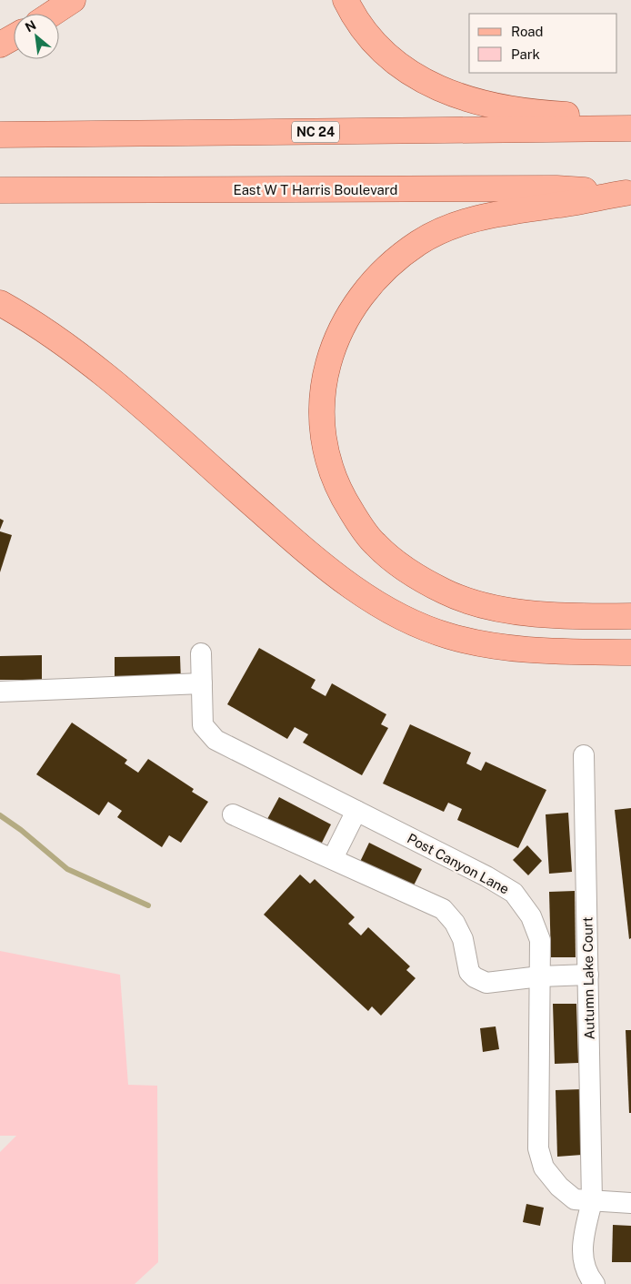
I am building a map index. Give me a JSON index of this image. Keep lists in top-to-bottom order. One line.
{"streets":{"main road":["NC 24","East W T Harris Boulevard"],"lane":["Post Canyon Lane","Autumn Lake Court"]},"crossings":[["Post Canyon Lane","Autumn Lake Court"]],"legend":["Road","Park"],"north":"top left"}
